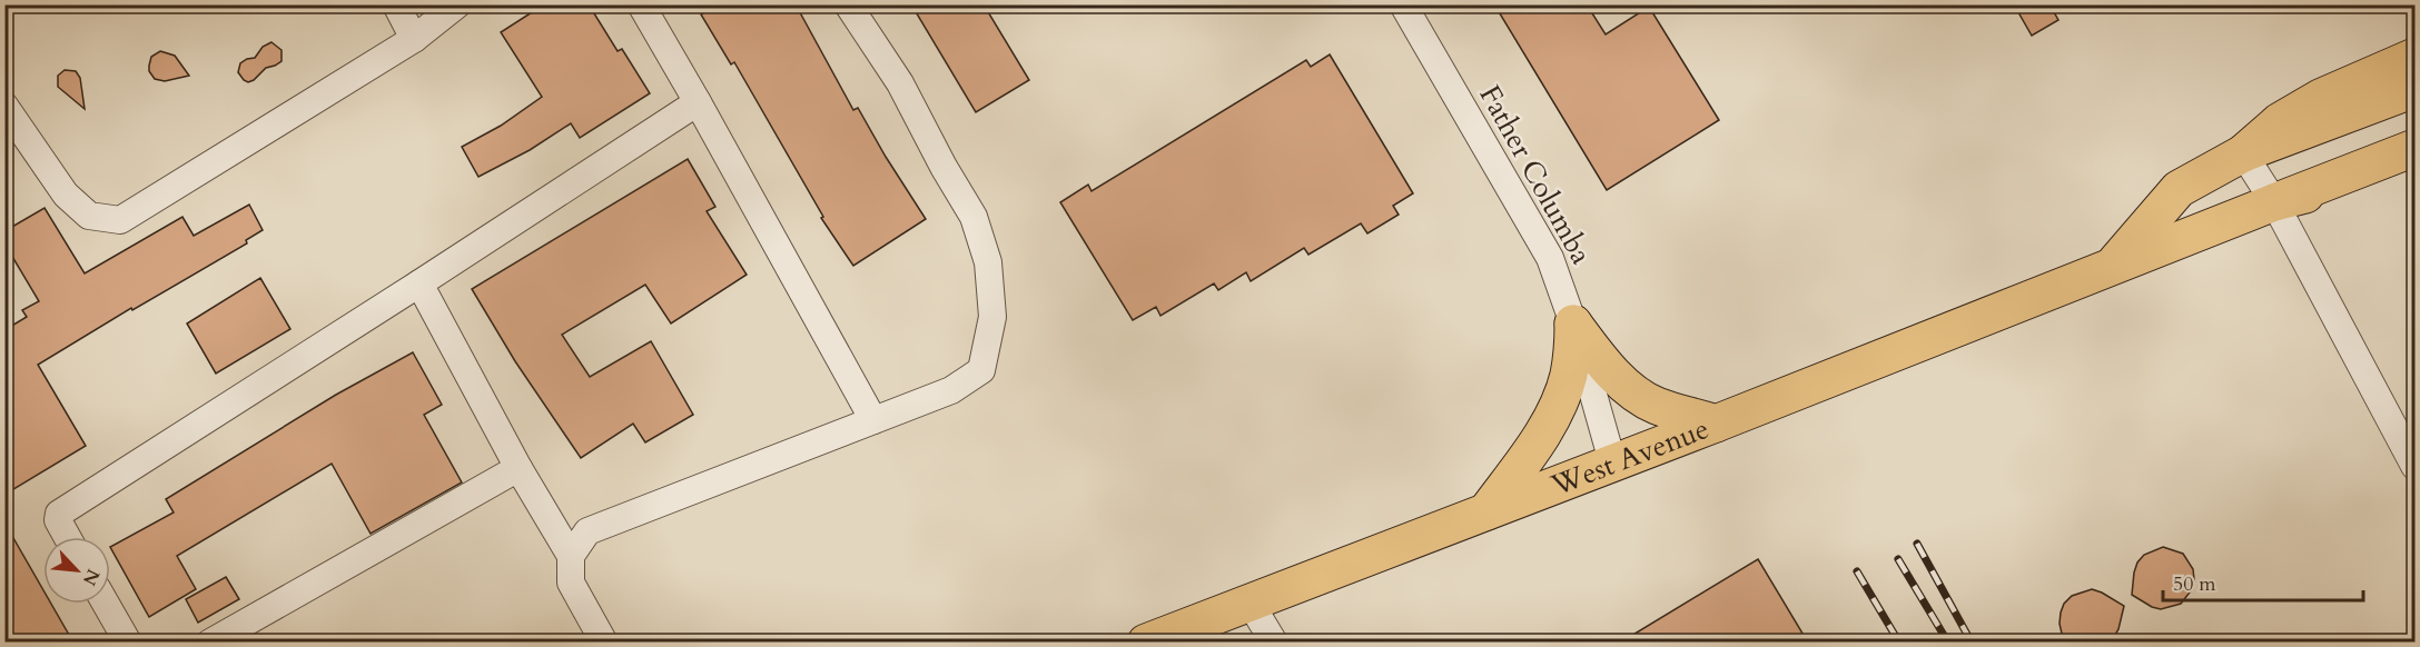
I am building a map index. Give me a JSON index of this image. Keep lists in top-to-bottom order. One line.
{"streets":{"main road":["West Avenue"],"street":["Father Columba"]},"crossings":[["Father Columba","West Avenue"]],"scale_bar":"50 m","north":"bottom right"}
